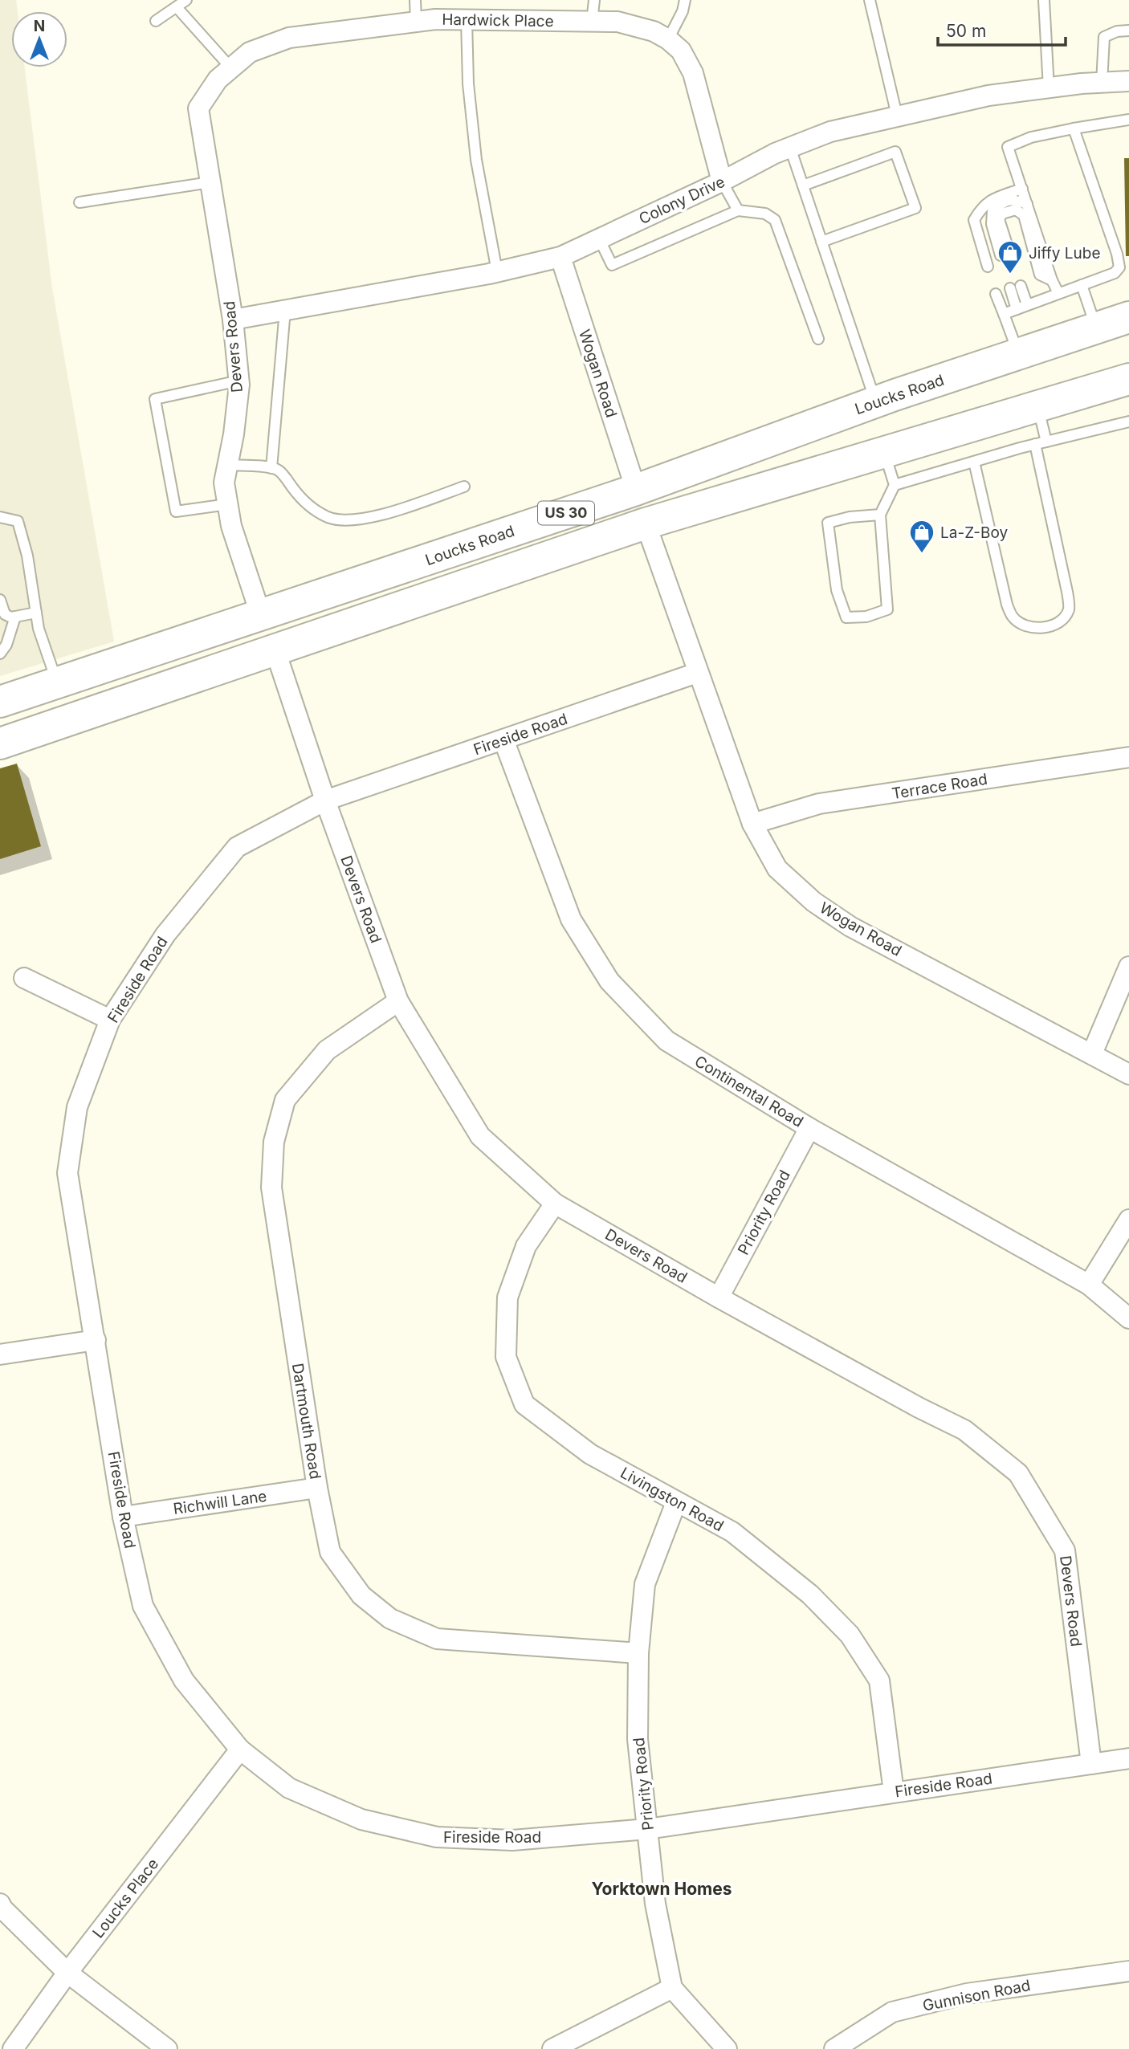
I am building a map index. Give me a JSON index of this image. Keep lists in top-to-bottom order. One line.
{"streets":{"highway":["Loucks Road","US 30"],"street":["Hardwick Place","Colony Drive","Devers Road","Wogan Road","Fireside Road","Terrace Road","Continental Road","Priority Road","Dartmouth Road","Livingston Road","Richwill Lane","Loucks Place","Gunnison Road"]},"crossings":[["Hardwick Place","Colony Drive"],["Hardwick Place","Devers Road"],["Colony Drive","Devers Road"],["Colony Drive","Wogan Road"],["Devers Road","Loucks Road"],["Devers Road","US 30"],["Devers Road","Fireside Road"],["Devers Road","Priority Road"],["Devers Road","Dartmouth Road"],["Devers Road","Livingston Road"],["Wogan Road","Loucks Road"],["Wogan Road","US 30"],["Wogan Road","Fireside Road"],["Wogan Road","Terrace Road"],["Fireside Road","Continental Road"],["Fireside Road","Priority Road"],["Fireside Road","Livingston Road"],["Fireside Road","Richwill Lane"],["Fireside Road","Loucks Place"],["Continental Road","Priority Road"],["Priority Road","Dartmouth Road"],["Priority Road","Livingston Road"],["Dartmouth Road","Richwill Lane"]],"districts":["Yorktown Homes"],"places":{"shop":["Jiffy Lube","La-Z-Boy"]},"scale_bar":"50 m","north":"top"}
